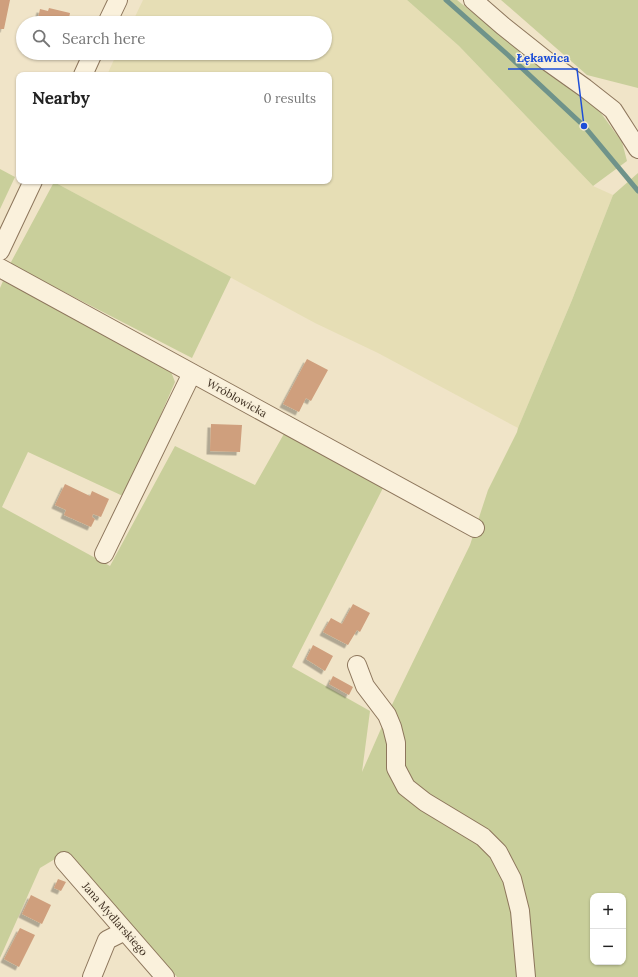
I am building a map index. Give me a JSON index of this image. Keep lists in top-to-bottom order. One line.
{"streets":{"street":["Wróblowicka","Jana Mydlarskiego"]},"places":["Łękawica"],"page":{"search":"Search here","heading":["Nearby","0 results"],"map_buttons":["+","−"]}}
